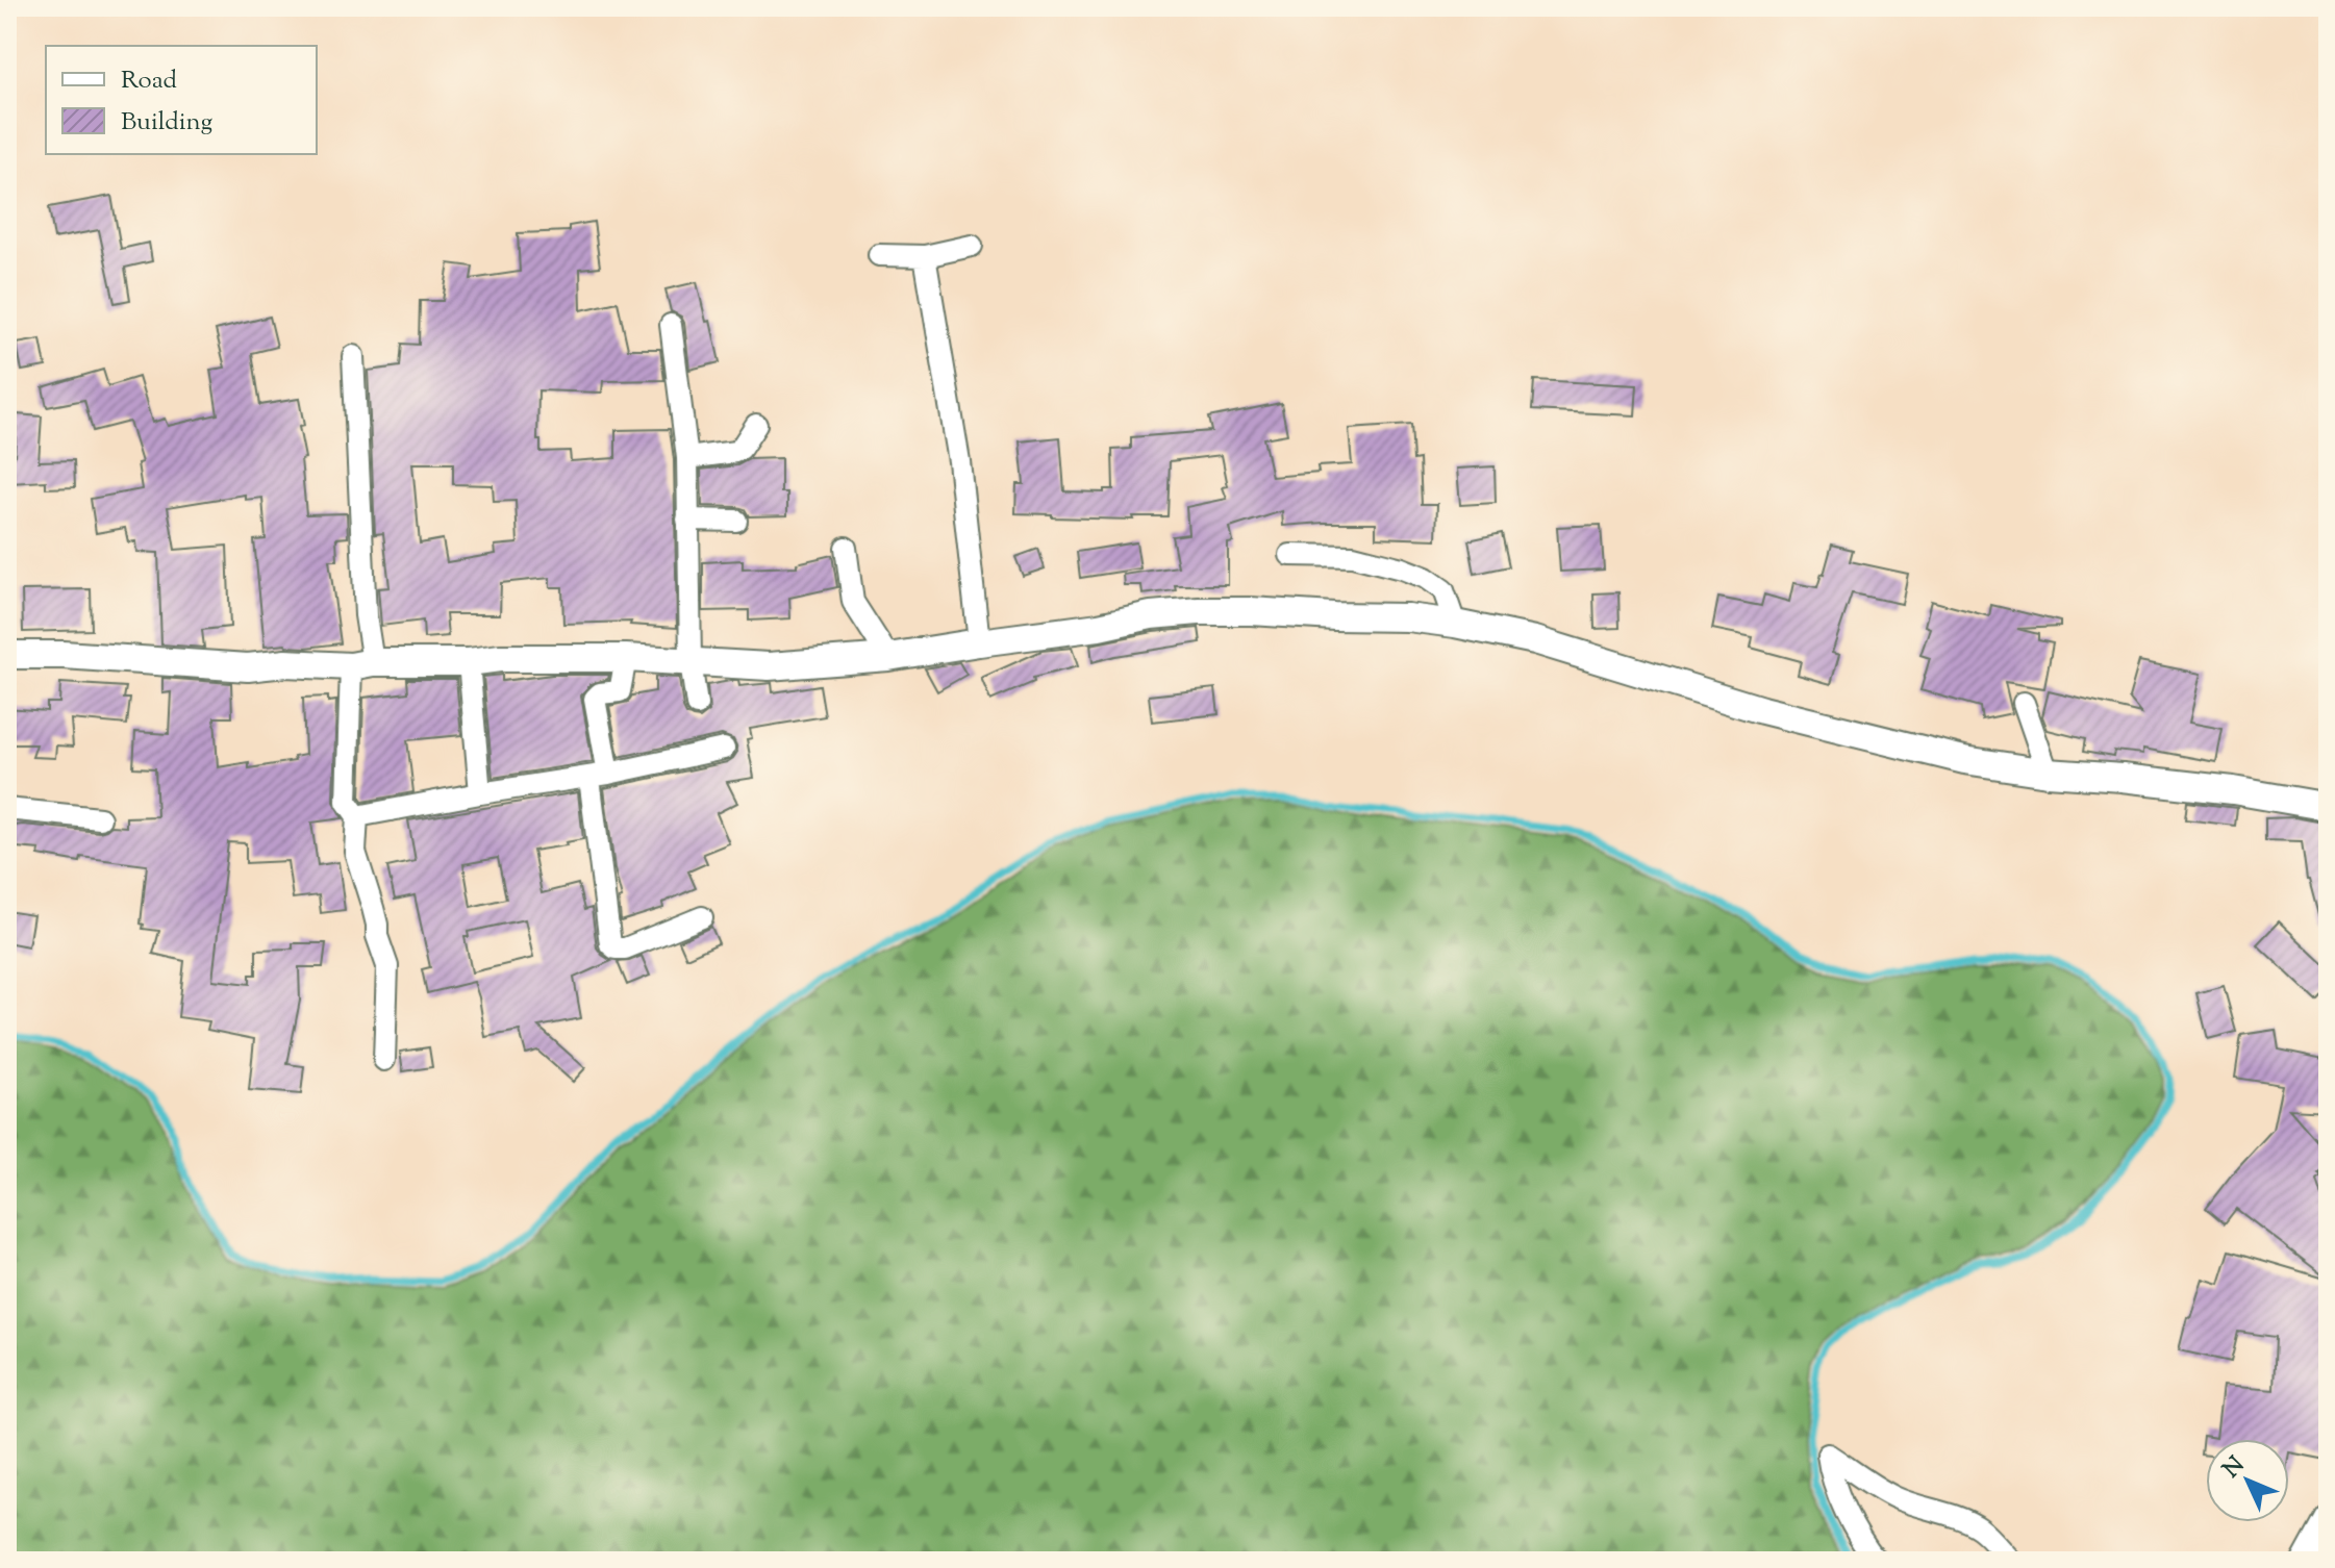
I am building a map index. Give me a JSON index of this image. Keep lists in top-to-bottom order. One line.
{"legend":["Road","Building"],"north":"top left"}
